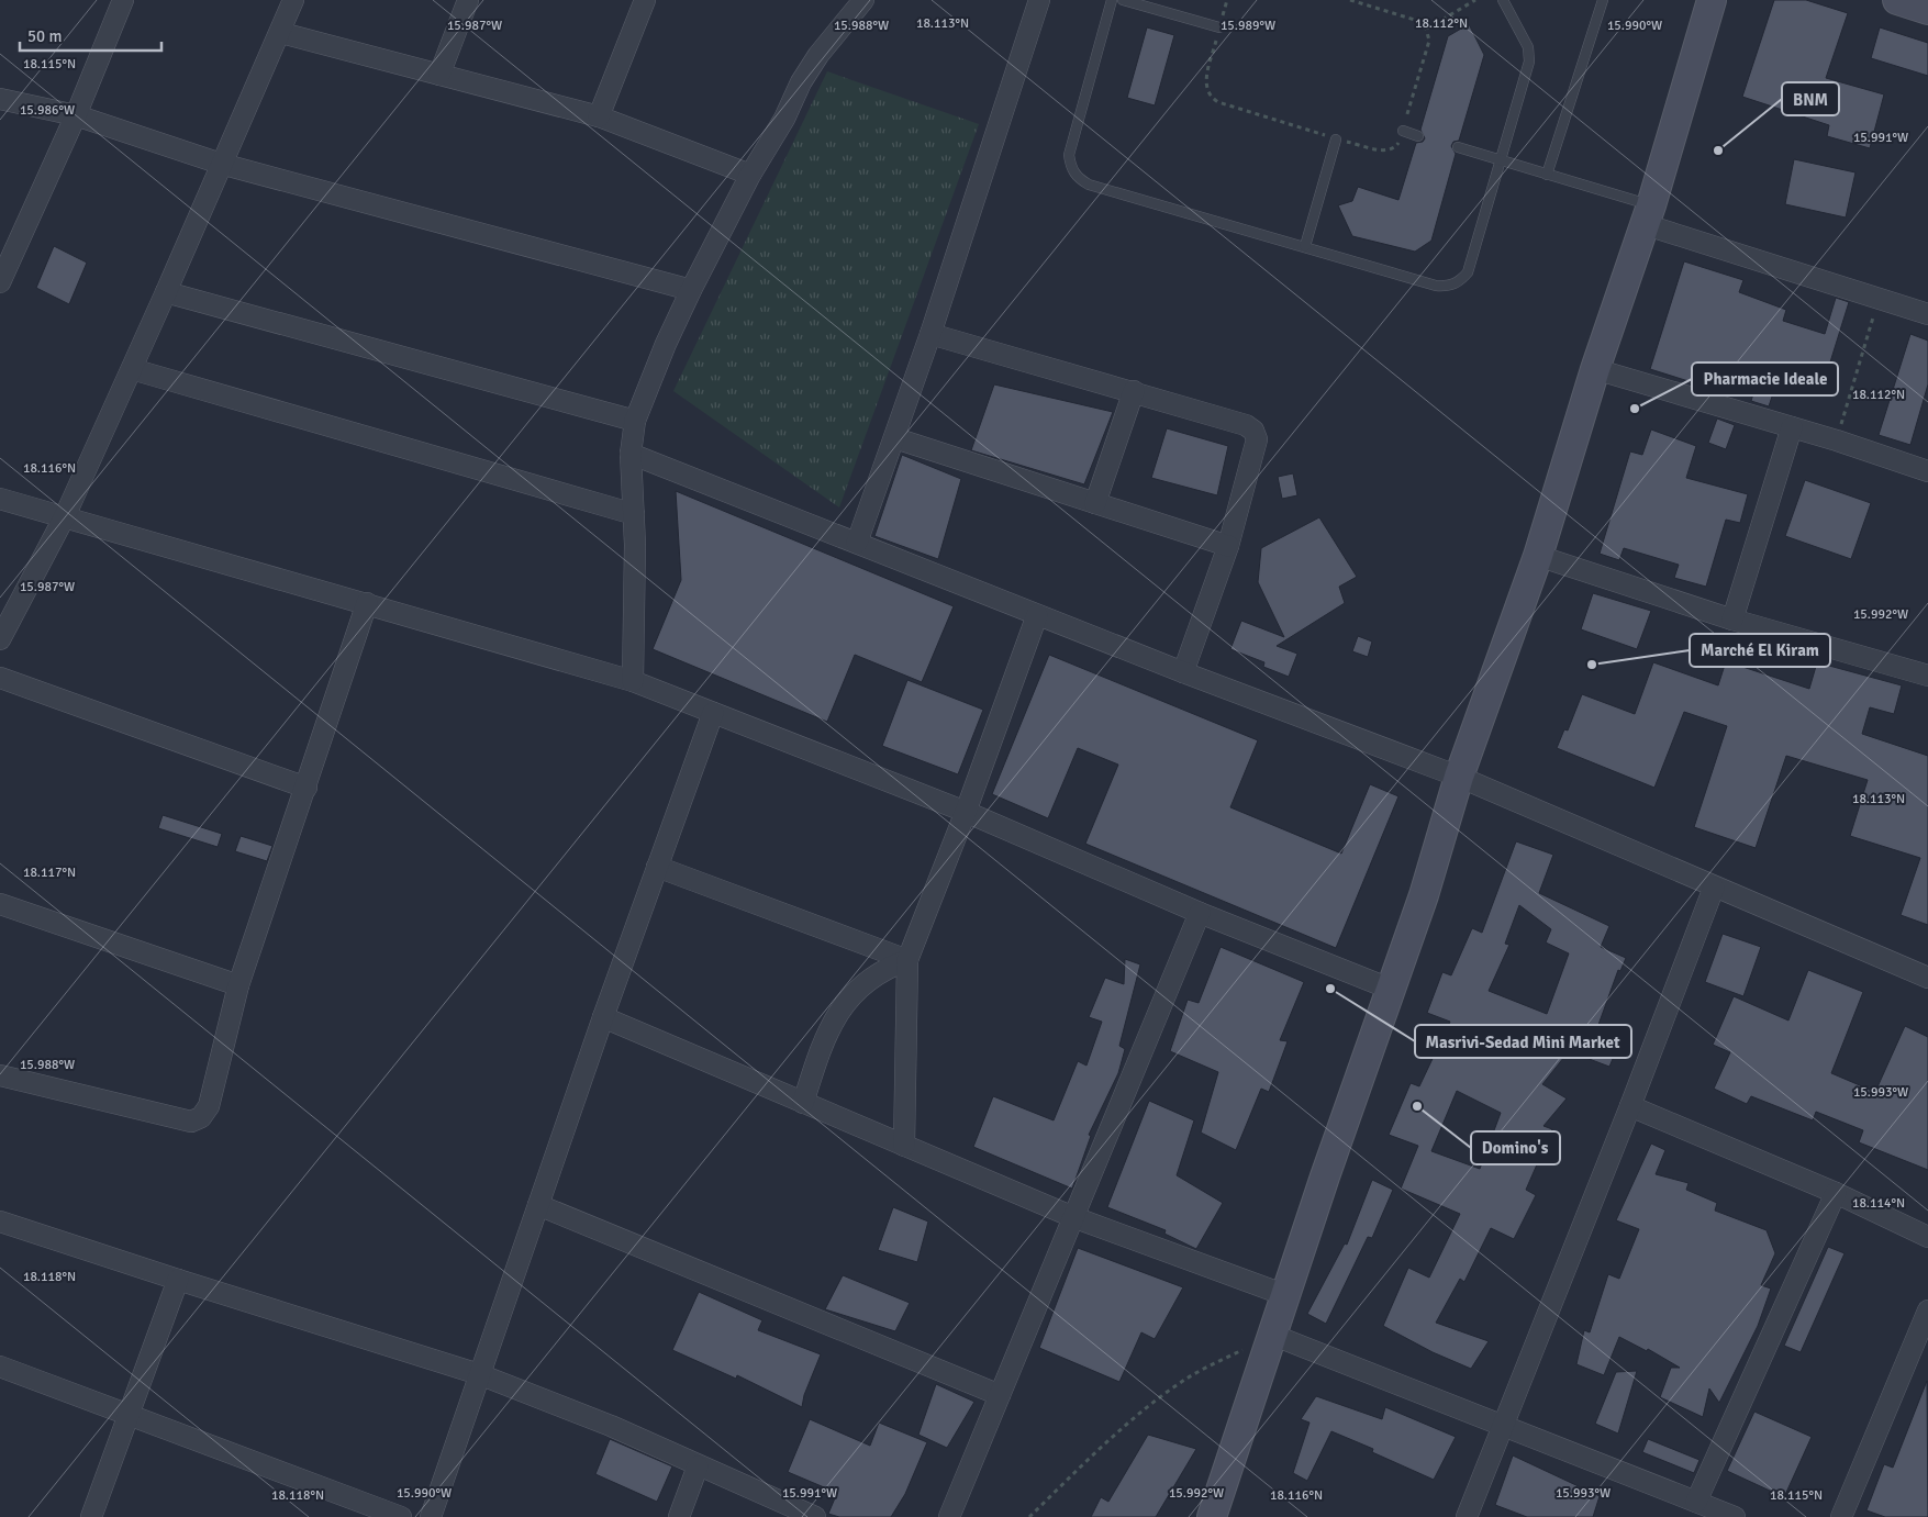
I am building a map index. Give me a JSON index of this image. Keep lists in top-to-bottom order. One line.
{"places":["BNM","Pharmacie Ideale","Marché El Kiram","Masrivi-Sedad Mini Market","Domino's"],"scale_bar":"50 m","coordinates":["18.113°N","18.112°N","15.987°W","15.988°W","15.989°W","15.990°W","18.115°N","15.986°W","15.991°W","18.116°N","15.992°W","18.117°N","15.993°W","18.114°N","18.118°N"]}
